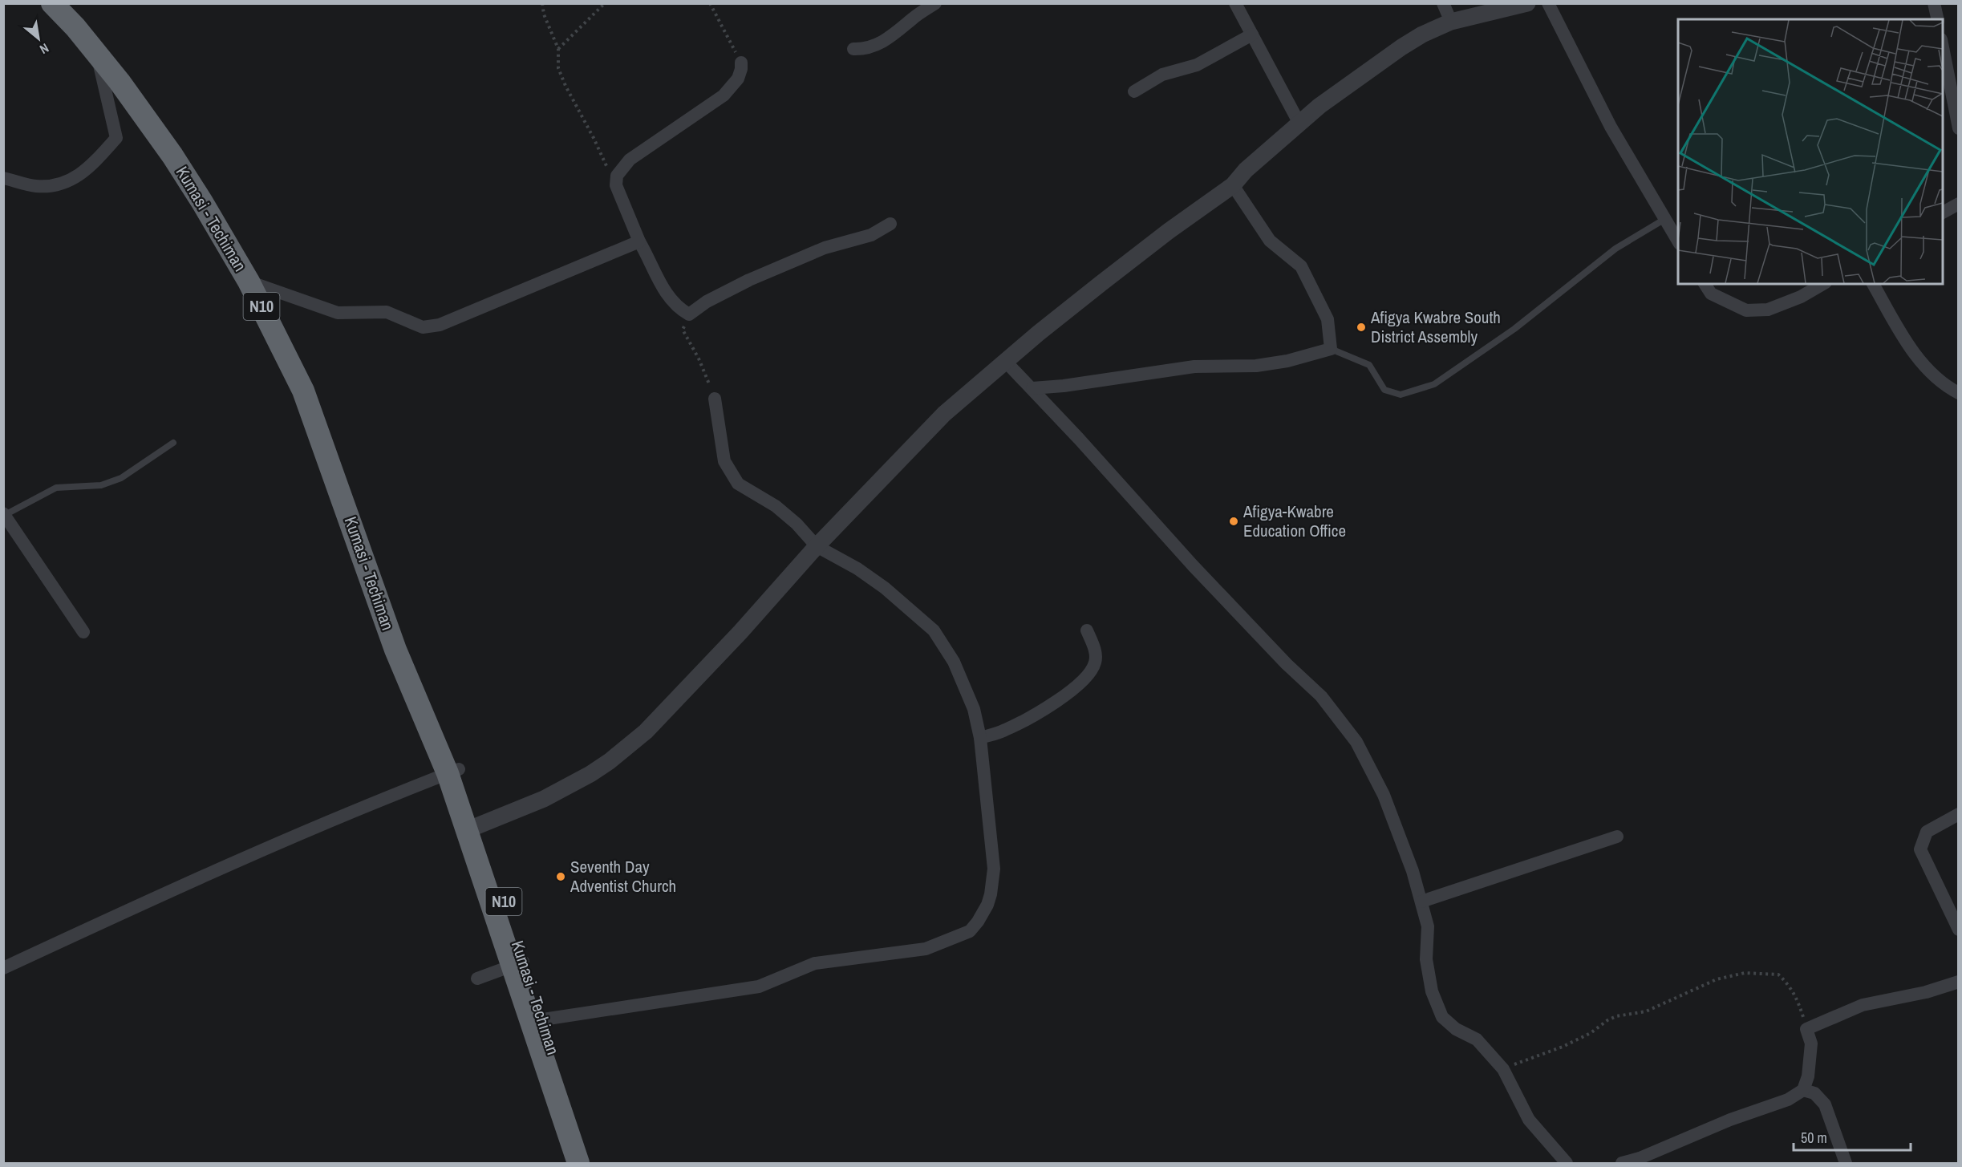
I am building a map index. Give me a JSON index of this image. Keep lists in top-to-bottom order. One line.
{"streets":{"highway":["Kumasi - Techiman","N10"]},"places":["Afigya Kwabre South District Assembly","Afigya-Kwabre Education Office","Seventh Day Adventist Church"],"scale_bar":"50 m","north":"bottom right"}
